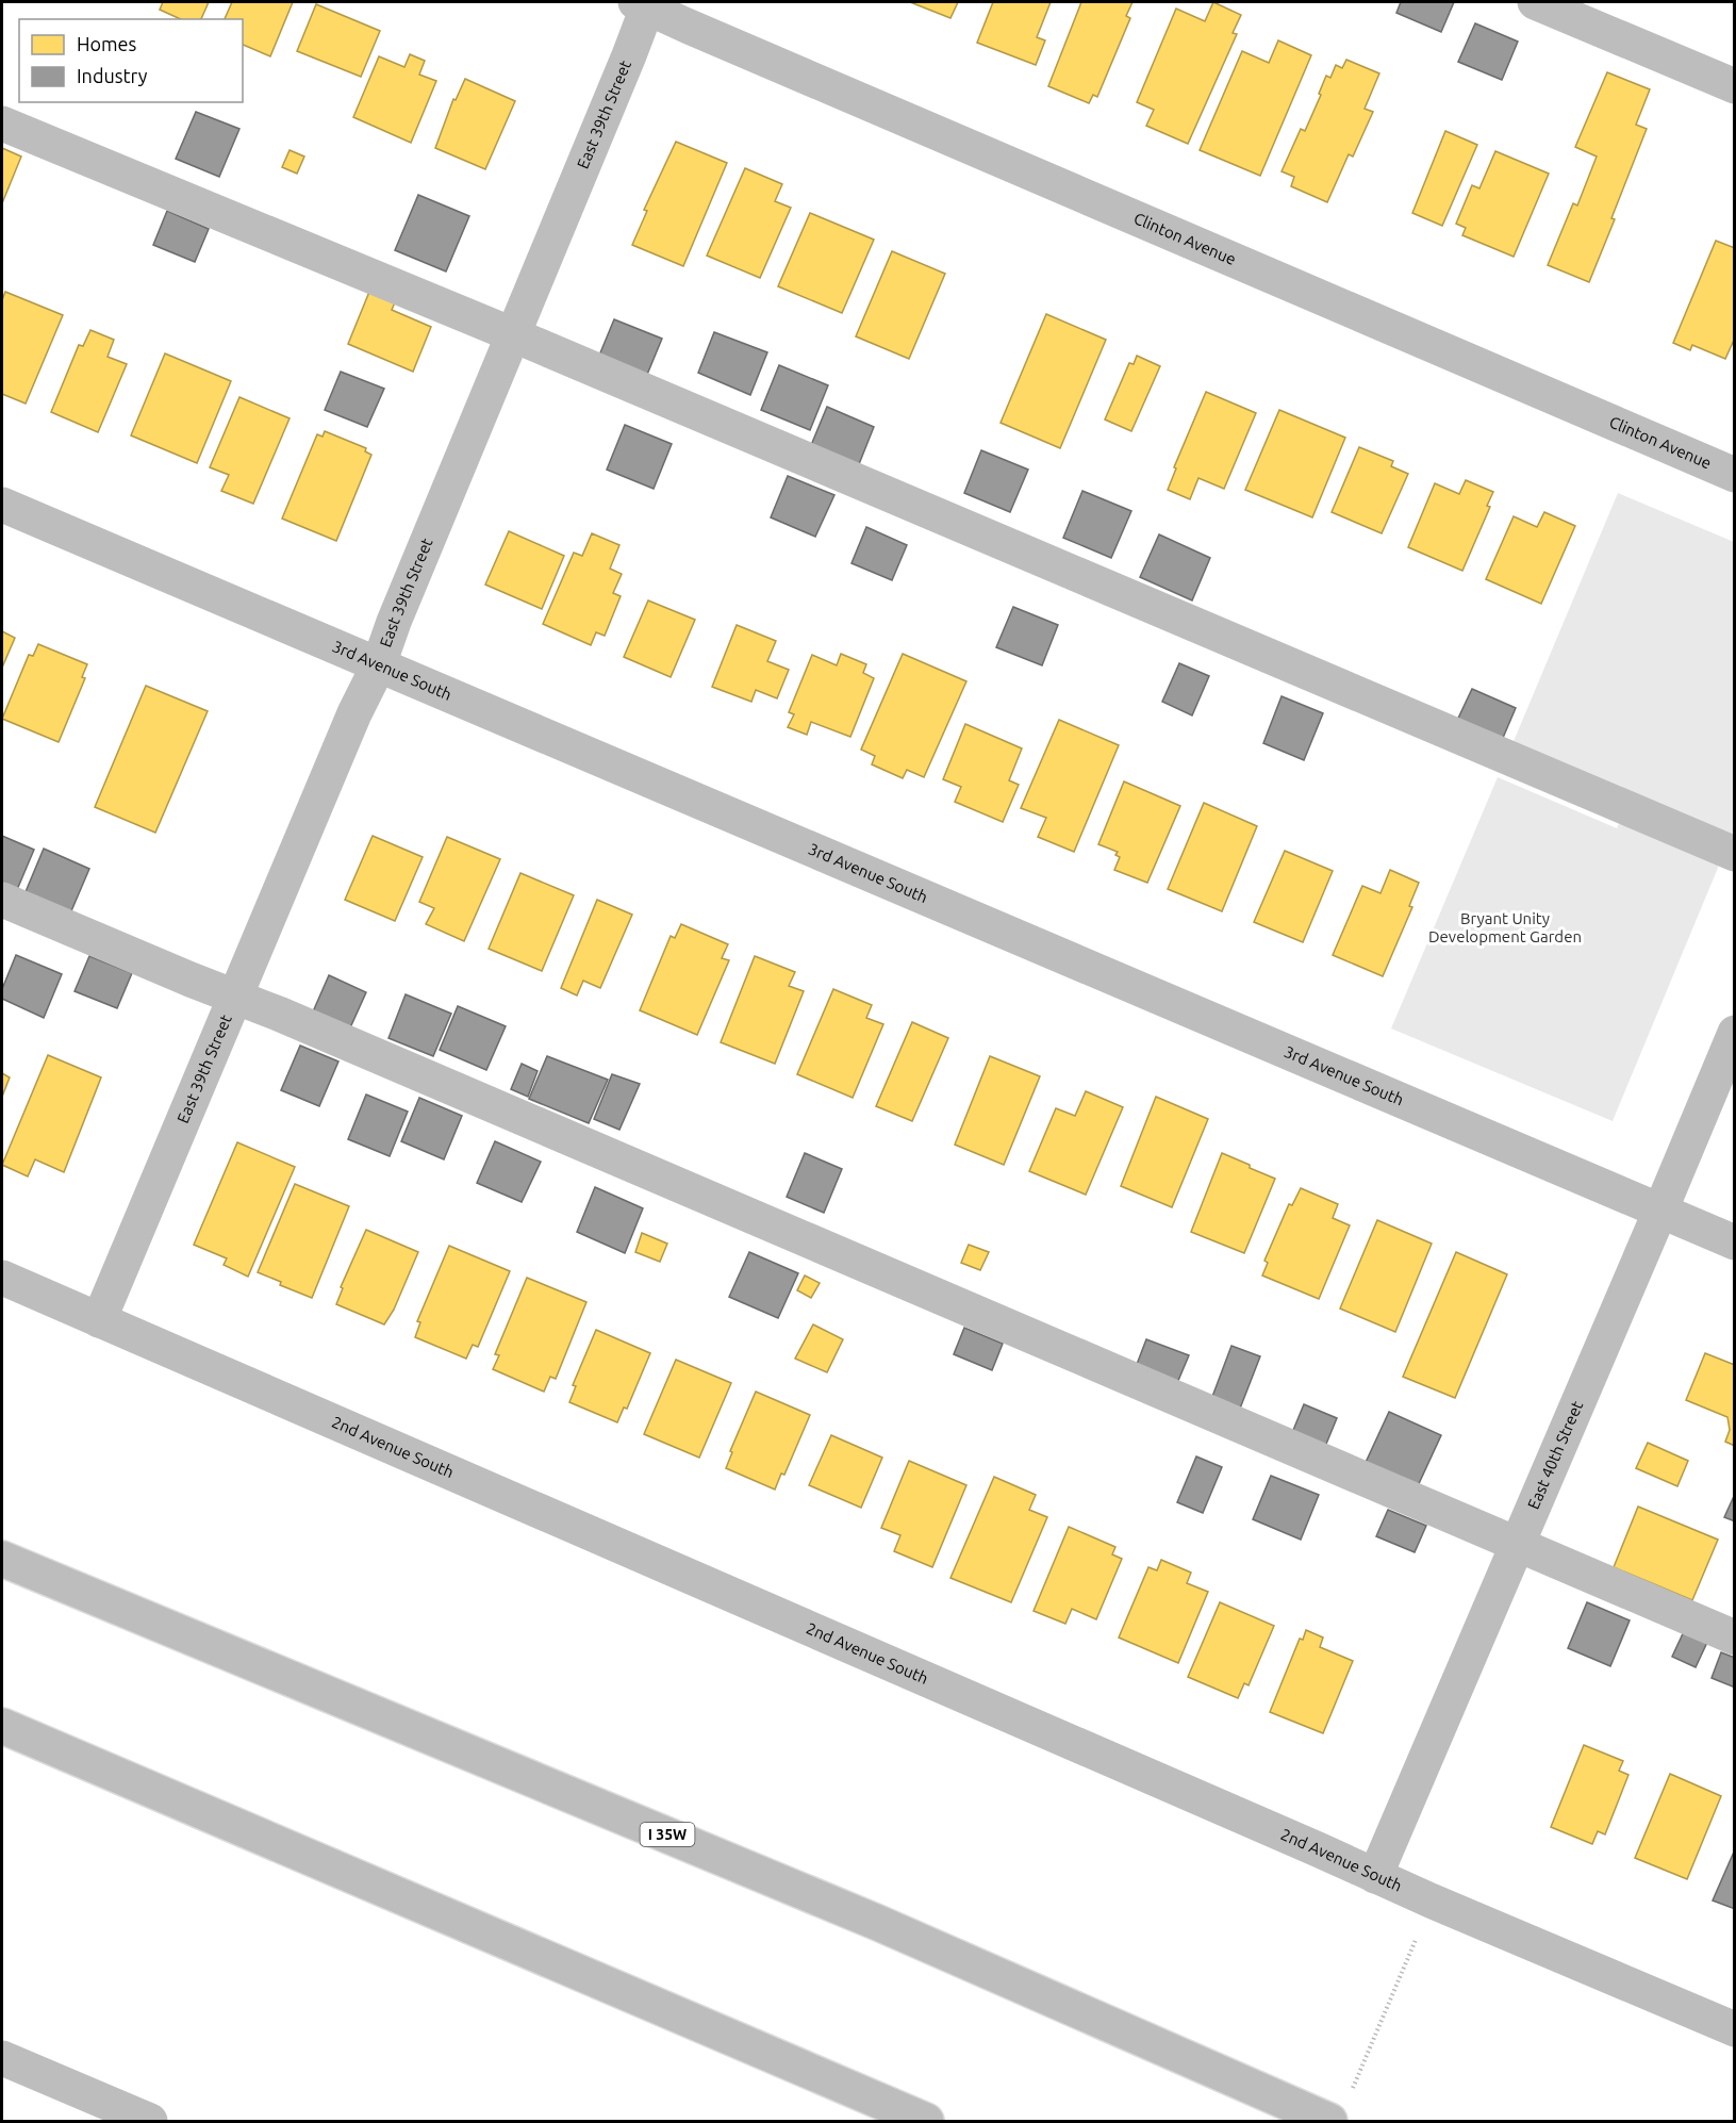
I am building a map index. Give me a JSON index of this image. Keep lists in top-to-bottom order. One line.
{"streets":{"main road":["East 39th Street","Clinton Avenue","3rd Avenue South","2nd Avenue South","East 40th Street","I 35W"]},"crossings":[["East 39th Street","Clinton Avenue"],["East 39th Street","3rd Avenue South"],["East 39th Street","2nd Avenue South"],["3rd Avenue South","East 40th Street"],["2nd Avenue South","East 40th Street"]],"parks":["Bryant Unity Development Garden"],"legend":["Homes","Industry"]}
